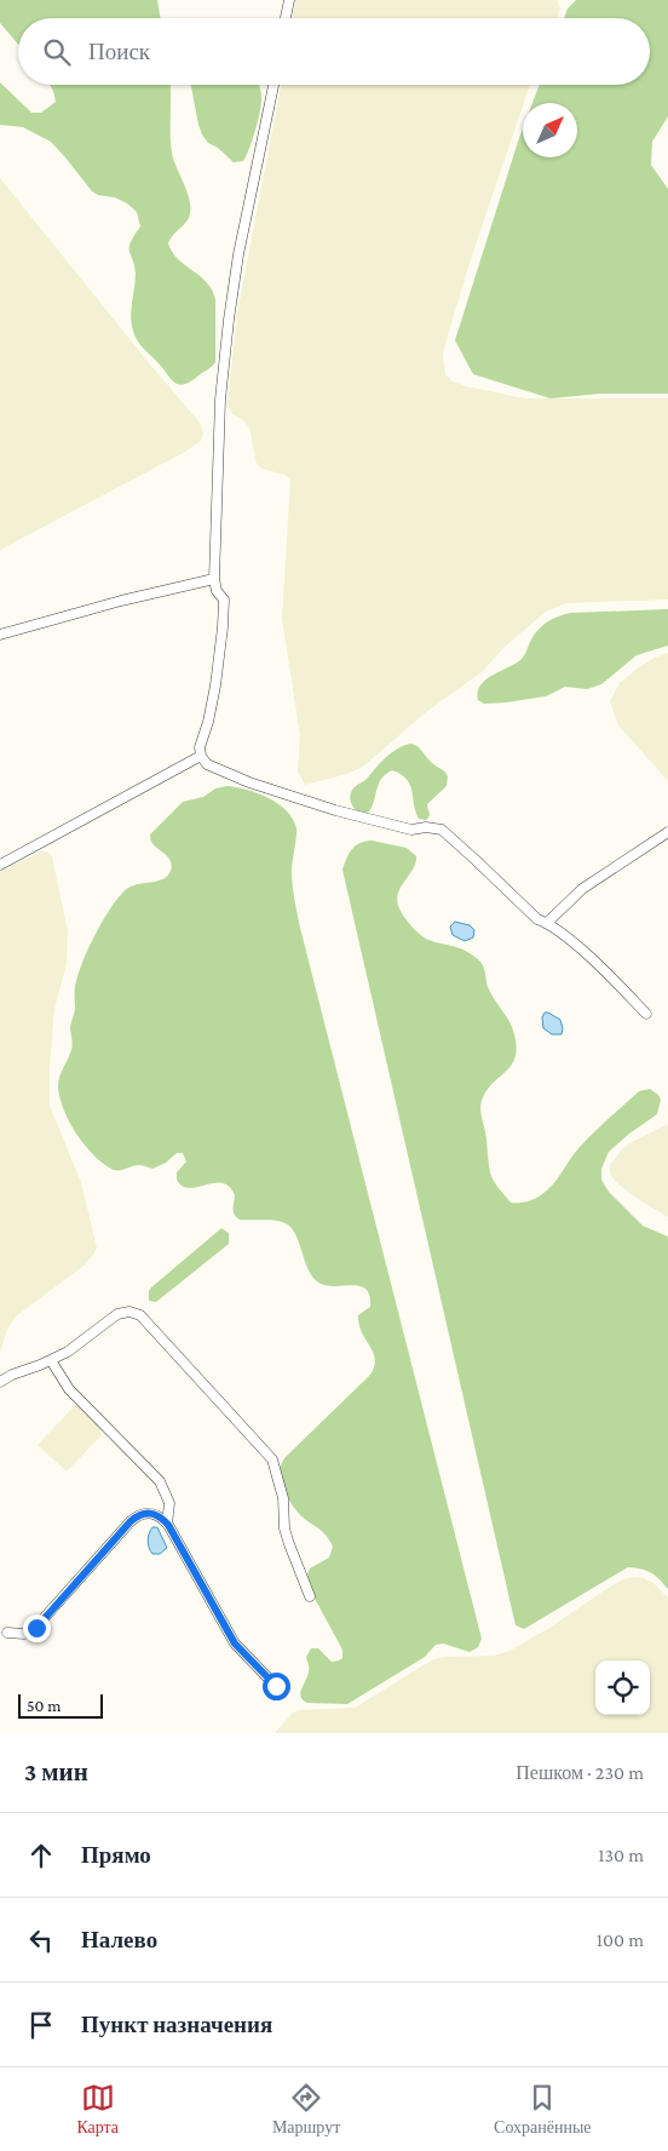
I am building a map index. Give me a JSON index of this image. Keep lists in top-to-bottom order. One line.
{"scale_bar":"50 m","north":"top right","page":{"search":"Поиск","scale":"50 m","heading":["3 мин","Пешком · 230 m"],"list":[["Прямо","130 m"],["Налево","100 m"],"Пункт назначения"],"nav":["Карта","Маршрут","Сохранённые"]}}
